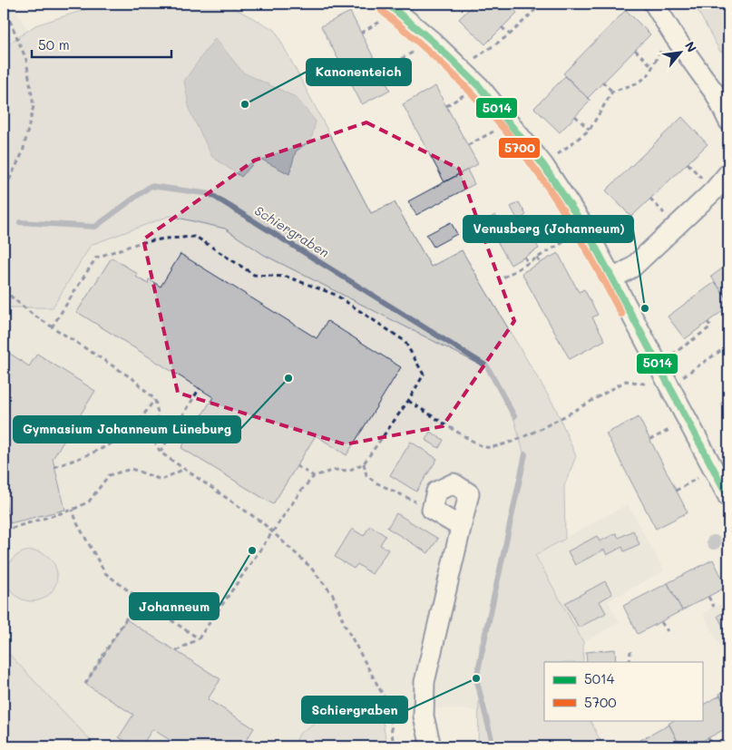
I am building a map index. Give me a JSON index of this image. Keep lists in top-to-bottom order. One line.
{"water":["Schiergraben"],"places":["Kanonenteich","Venusberg (Johanneum)","Gymnasium Johanneum Lüneburg","Johanneum","Schiergraben"],"lines":["transit line 5014","transit line 5700"],"legend":["5014","5700"],"scale_bar":"50 m","north":"top right"}
